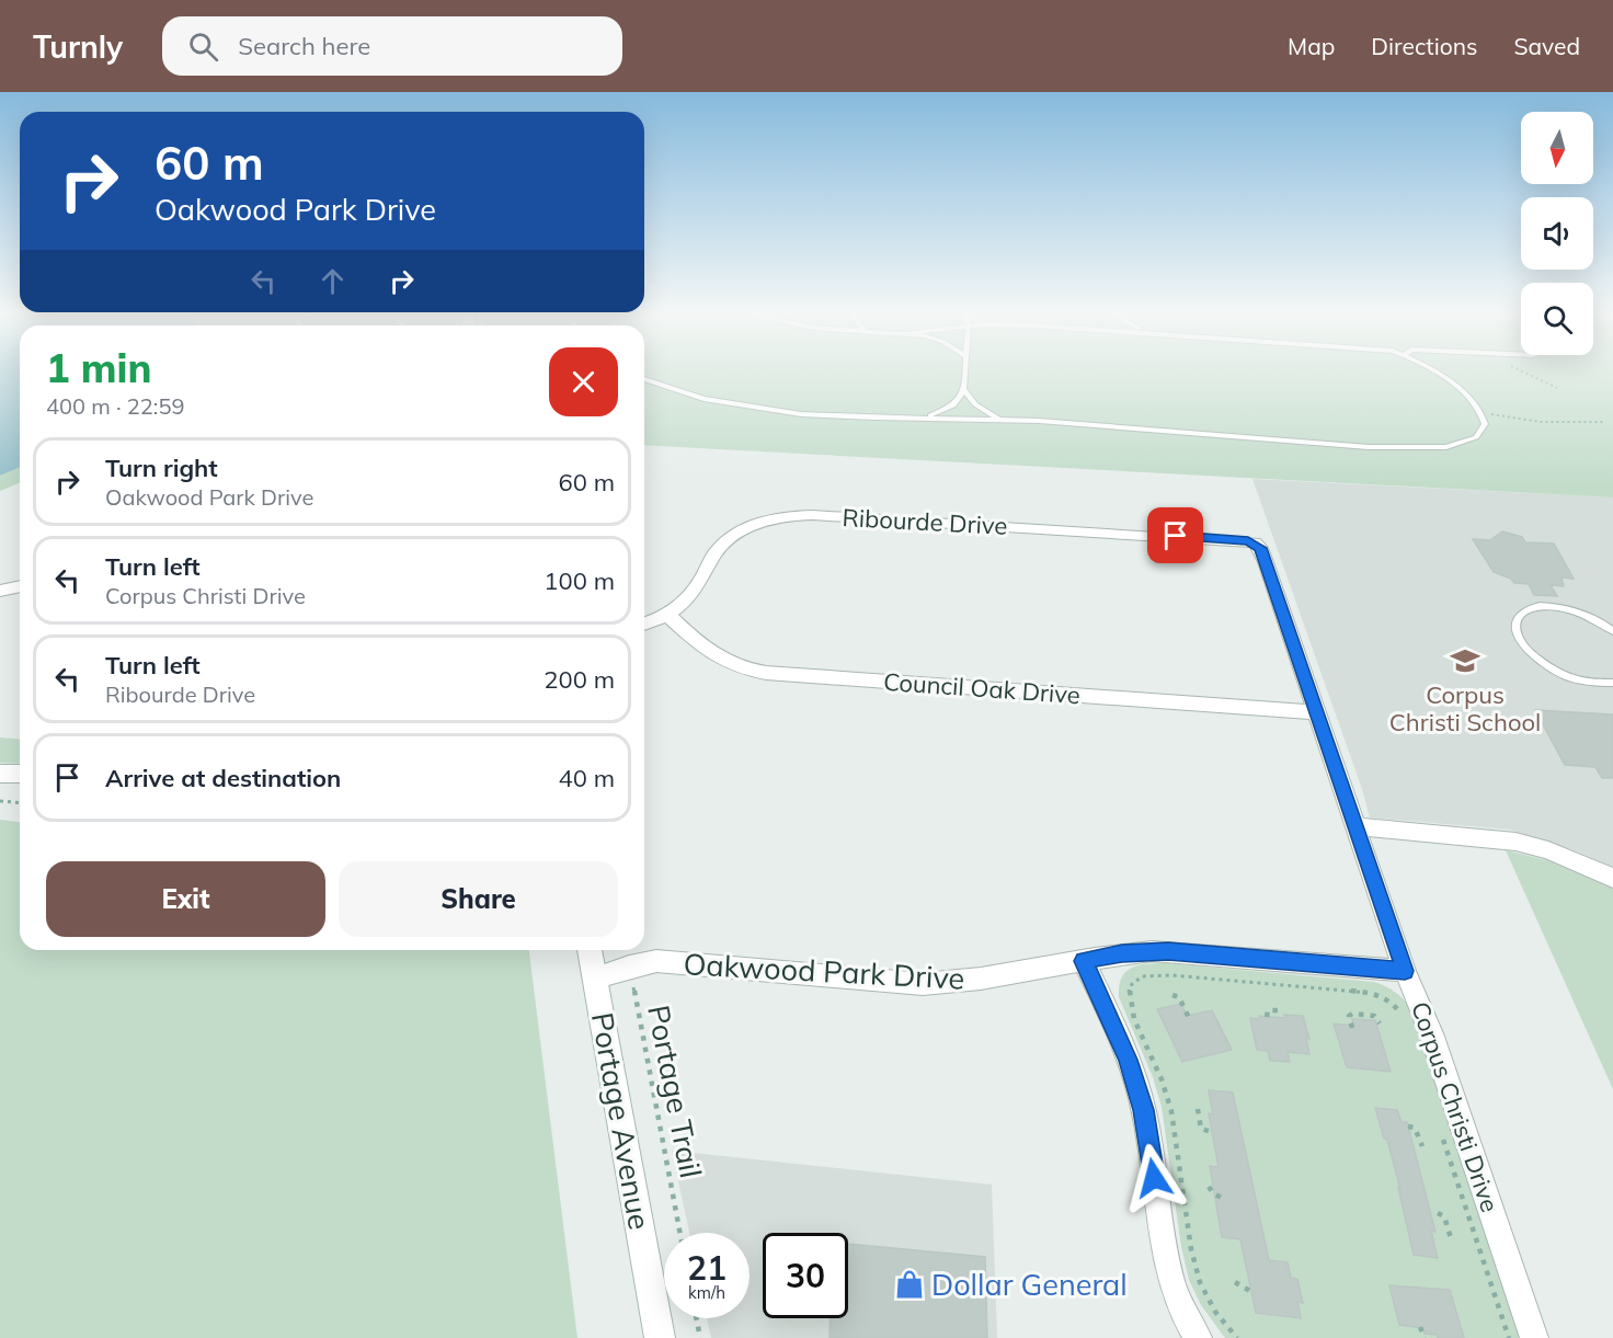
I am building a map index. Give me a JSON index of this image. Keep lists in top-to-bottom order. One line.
{"streets":{"main road":["Portage Avenue"],"street":["Ribourde Drive","Council Oak Drive","Oakwood Park Drive","Corpus Christi Drive"],"path":["Portage Trail"]},"crossings":[["Ribourde Drive","Council Oak Drive"],["Ribourde Drive","Corpus Christi Drive"],["Council Oak Drive","Corpus Christi Drive"],["Oakwood Park Drive","Portage Trail"],["Oakwood Park Drive","Corpus Christi Drive"],["Oakwood Park Drive","Portage Avenue"]],"places":{"school or university":["Corpus Christi School"],"shop":["Dollar General"]},"north":"bottom","page":{"header":"Turnly","search":"Search here","nav":["Map","Directions","Saved"],"turn":["60 m","Oakwood Park Drive"],"heading":["1 min","400 m · 22:59"],"list":[{"name":"Turn right","note":"Oakwood Park Drive","value":"60 m"},{"name":"Turn left","note":"Corpus Christi Drive","value":"100 m"},{"name":"Turn left","note":"Ribourde Drive","value":"200 m"},{"name":"Arrive at destination","value":"40 m"}],"buttons":["Exit","Share"],"speed":"21 km/h","limit":"30"}}
